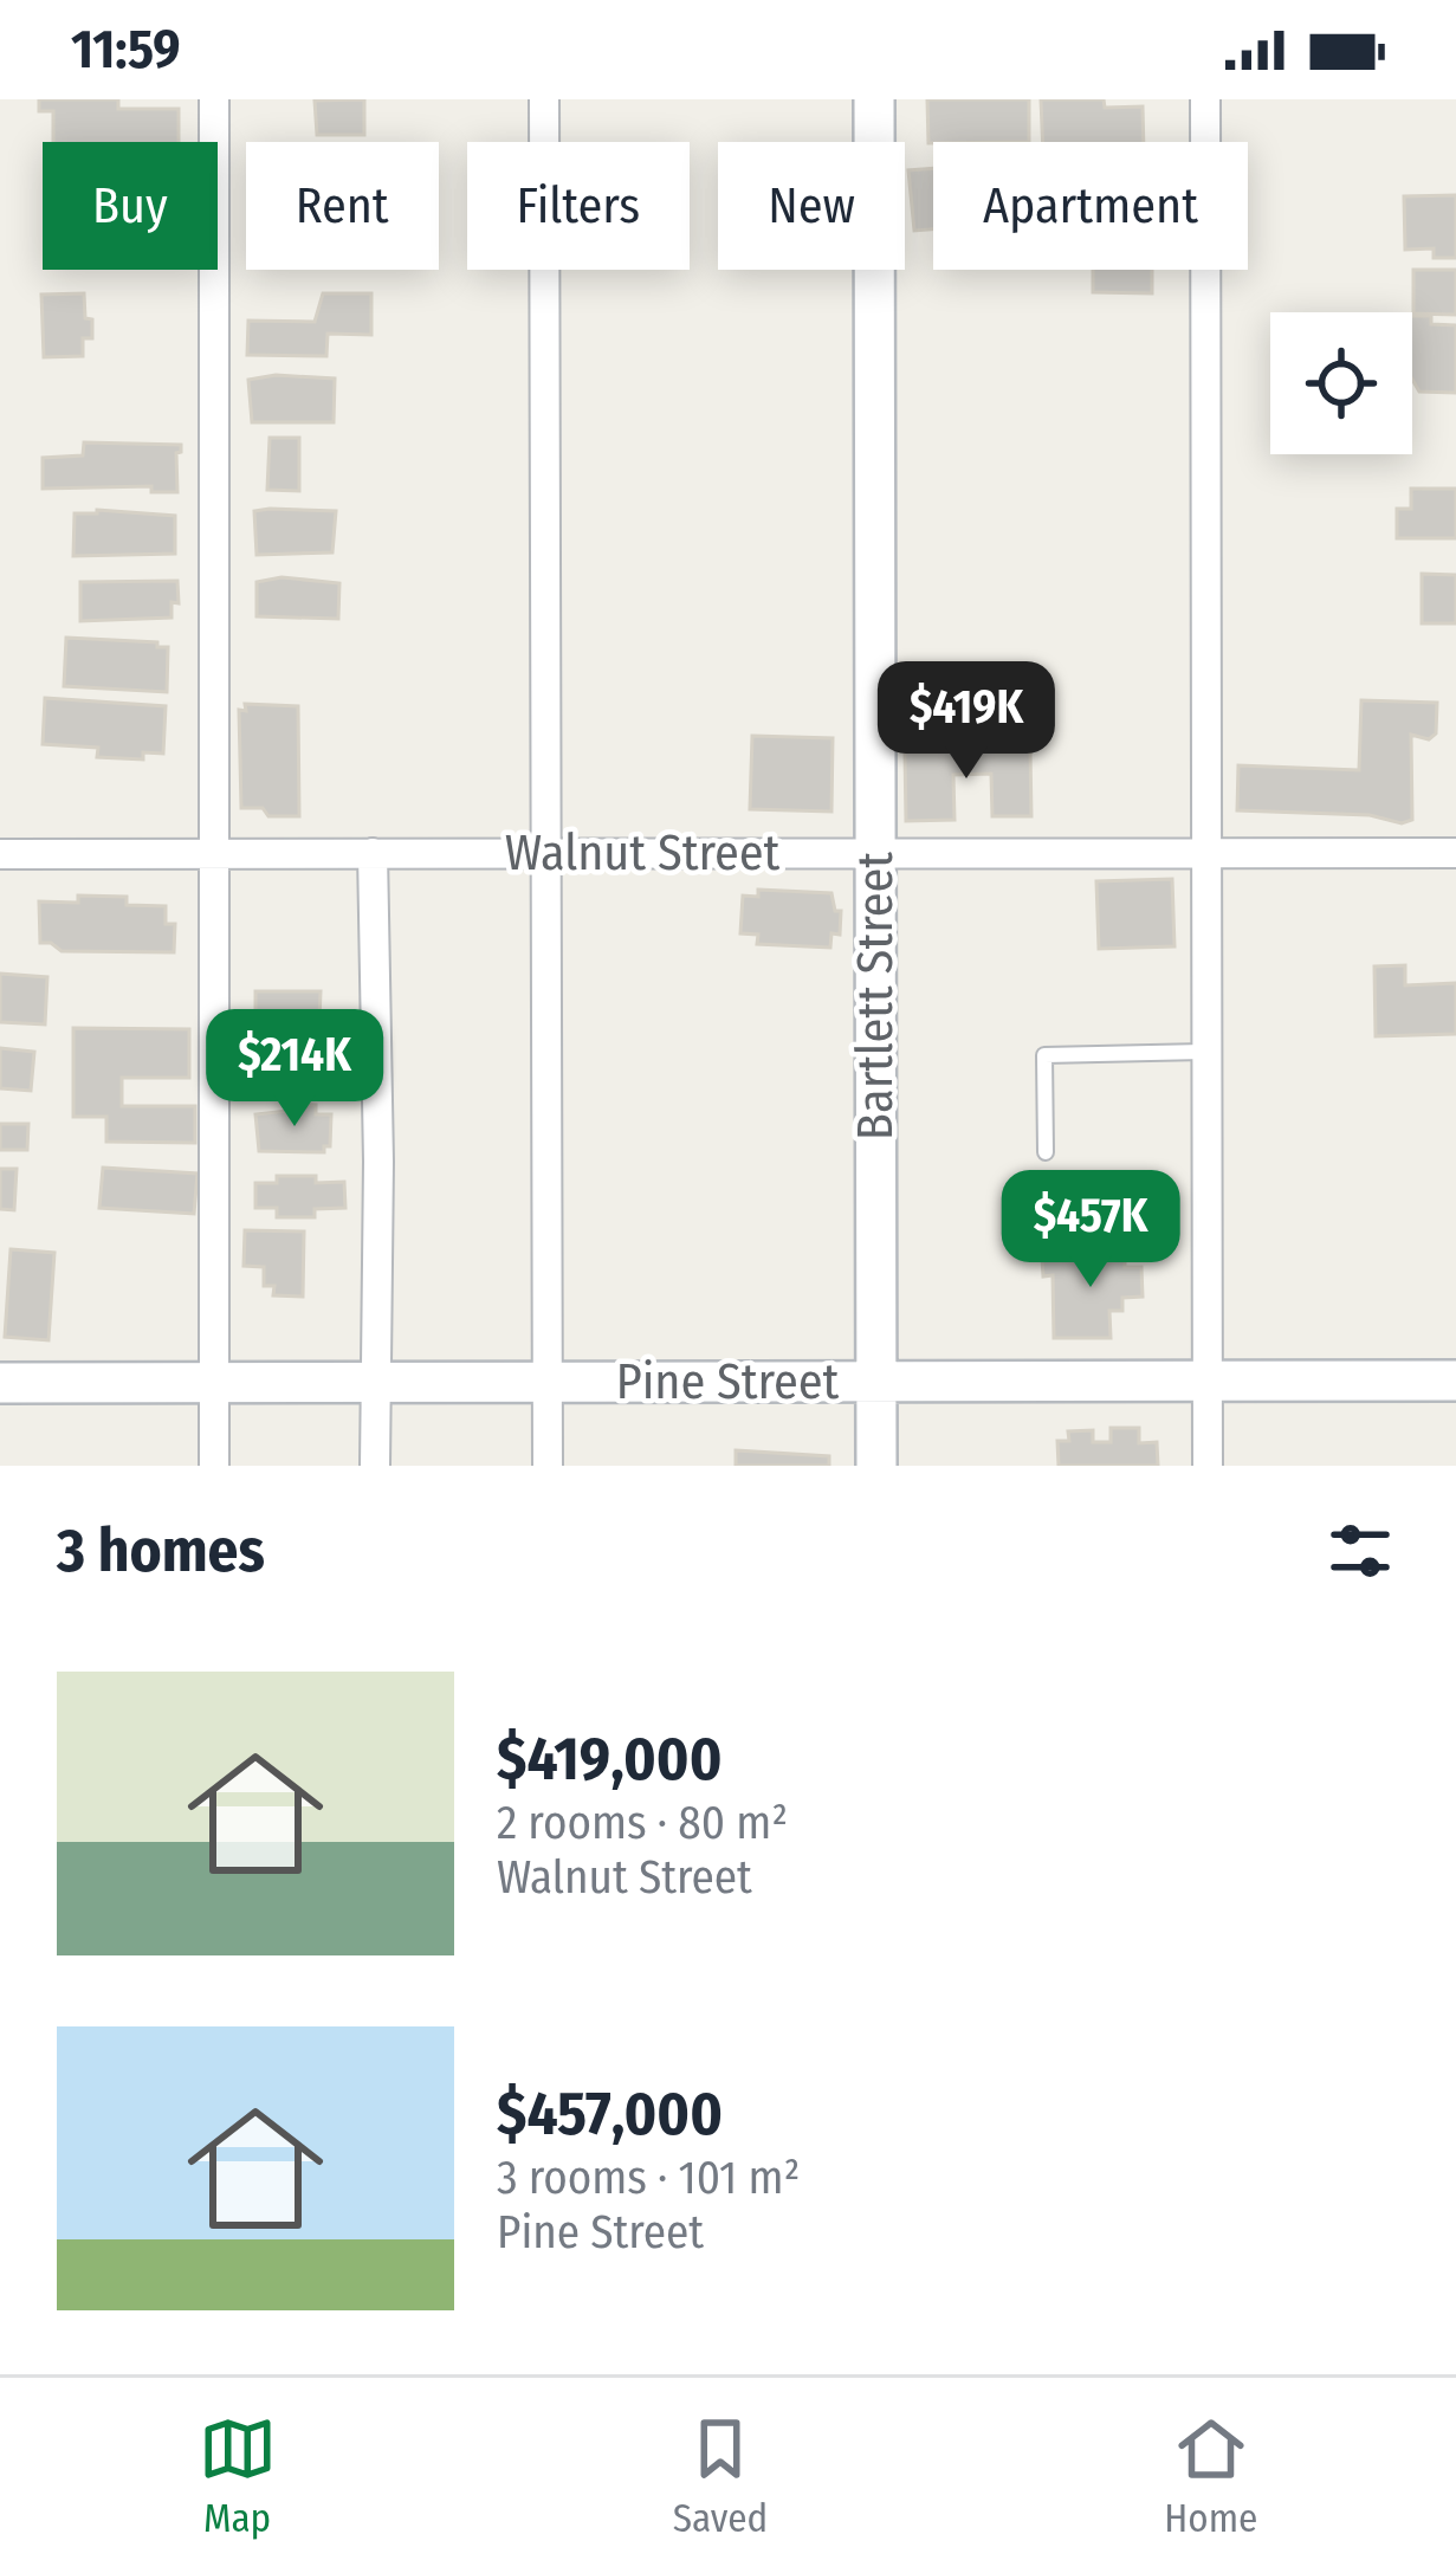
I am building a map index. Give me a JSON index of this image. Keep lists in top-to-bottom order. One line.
{"streets":{"main road":["Bartlett Street","Pine Street"],"street":["Walnut Street"]},"crossings":[["Walnut Street","Bartlett Street"],["Bartlett Street","Pine Street"]],"page":{"status":"11:59","chip":["Buy","Rent","Filters","New","Apartment"],"price":["$419K","$214K","$457K"],"heading":"3 homes","list":[{"name":"$419,000","note":"2 rooms · 80 m² · Walnut Street"},{"name":"$457,000","note":"3 rooms · 101 m² · Pine Street"}],"tabs":["Map","Saved","Home"]}}
